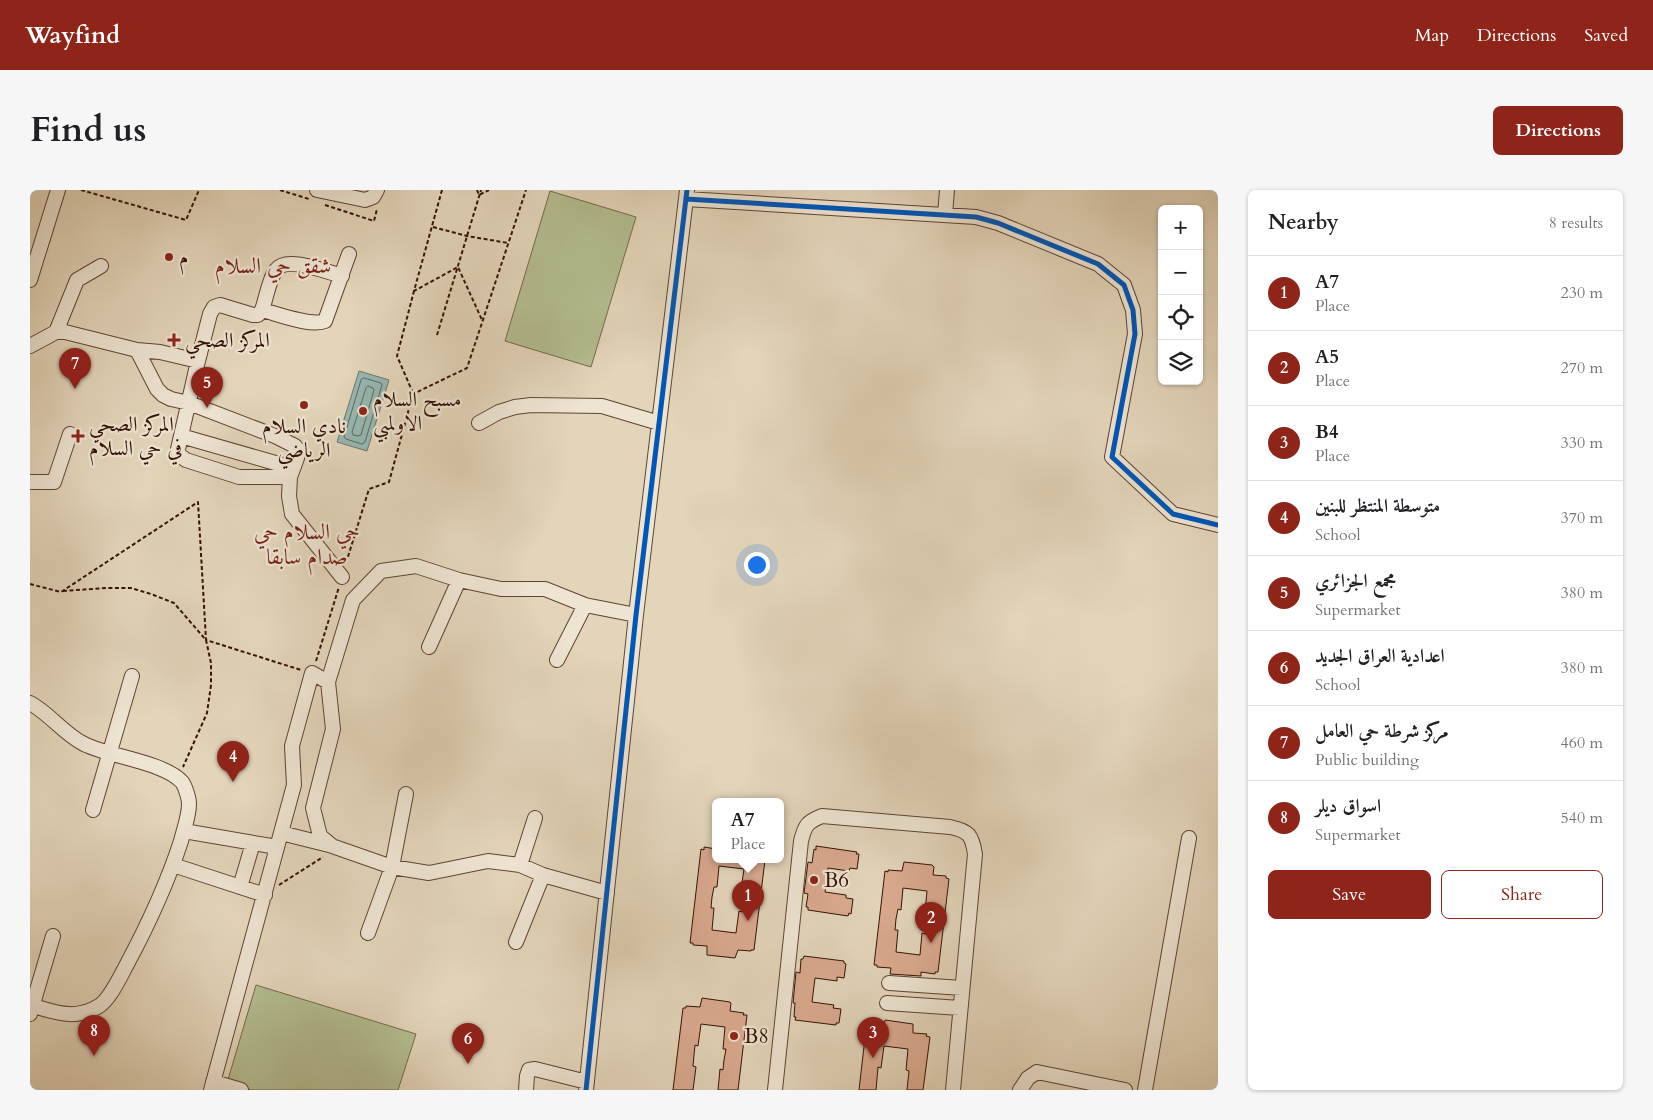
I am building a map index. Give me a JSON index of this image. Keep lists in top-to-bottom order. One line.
{"districts":["شقق حي السلام","حي السلام حي صدام سابقا"],"places":{"other":["م","نادي السلام الرياضي","مسبح السلام الاولمبي","B6","B8"],"health":["المركز الصحي","المركز الصحي في حي السلام"]},"page":{"header":"Wayfind","nav":["Map","Directions","Saved"],"title":"Find us","buttons":["Directions",["Save","Share"]],"heading":["Nearby","8 results"],"map_buttons":["+","−"],"list":[{"mark":"1","name":"A7","note":"Place","value":"230 m"},{"mark":"2","name":"A5","note":"Place","value":"270 m"},{"mark":"3","name":"B4","note":"Place","value":"330 m"},{"mark":"4","name":"متوسطة المنتظر للبنين","note":"School","value":"370 m"},{"mark":"5","name":"مجمع الجزائري","note":"Supermarket","value":"380 m"},{"mark":"6","name":"اعدادية العراق الجديد","note":"School","value":"380 m"},{"mark":"7","name":"مركز شرطة حي العامل","note":"Public building","value":"460 m"},{"mark":"8","name":"اسواق ديلر","note":"Supermarket","value":"540 m"}],"pins":["7","5","4","1","2","8","3","6"],"popup":["A7","Place"]}}
